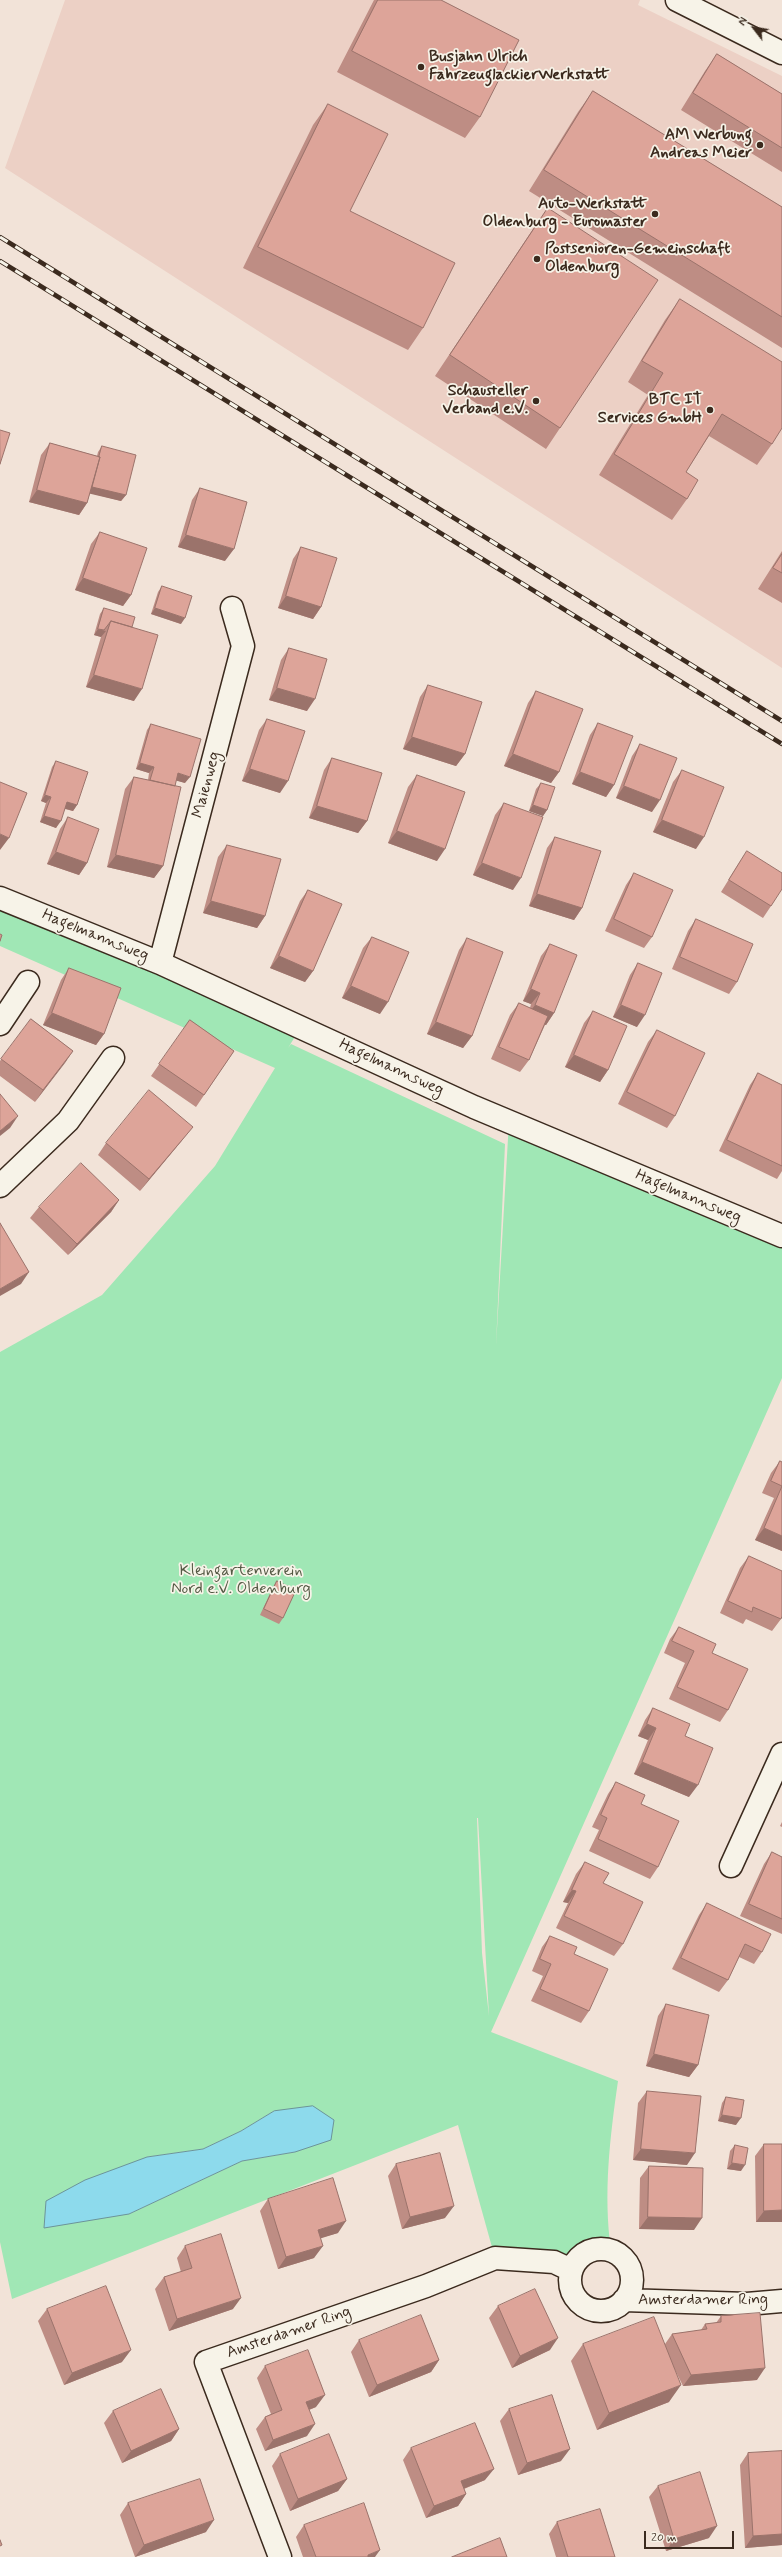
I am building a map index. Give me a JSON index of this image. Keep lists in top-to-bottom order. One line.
{"streets":{"street":["Maienweg","Hagelmannsweg","Amsterdamer Ring"]},"crossings":[["Maienweg","Hagelmannsweg"]],"parks":["Kleingartenverein Nord e.V. Oldenburg"],"places":["Busjahn Ulrich FahrzeuglackierWerkstatt","AM Werbung Andreas Meier","Auto-Werkstatt Oldenburg - Euromaster","Postsenioren-Gemeinschaft Oldenburg","Schausteller Verband e.V.","BTC IT Services GmbH"],"scale_bar":"20 m","north":"top left"}
